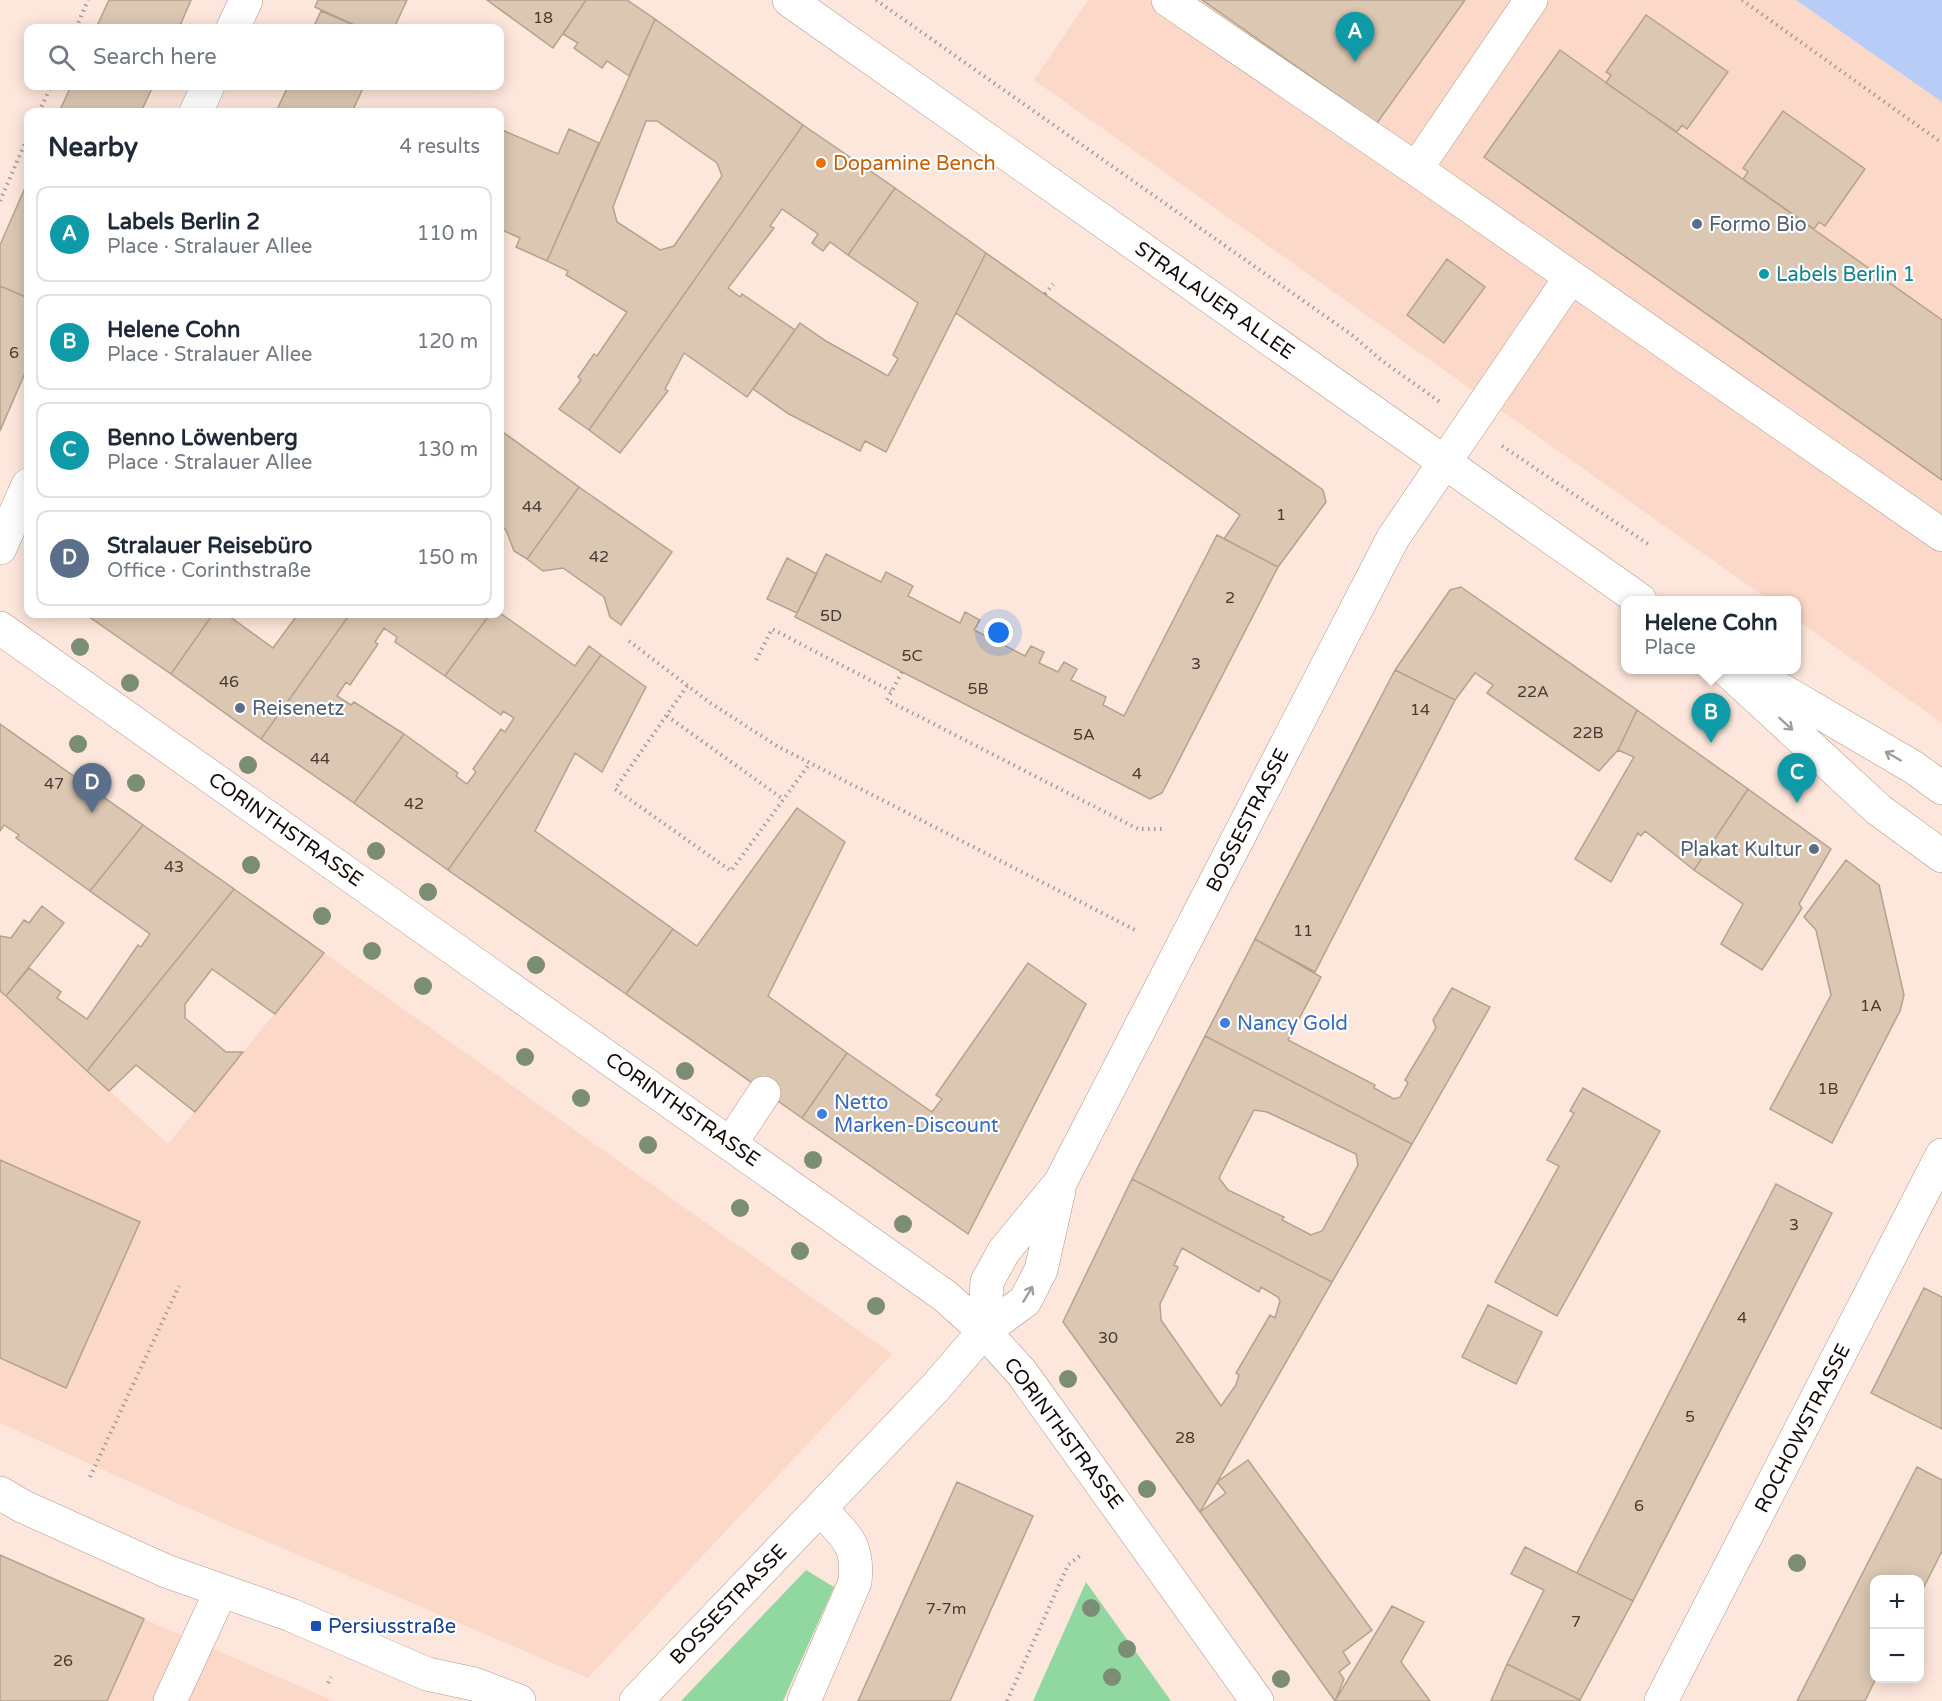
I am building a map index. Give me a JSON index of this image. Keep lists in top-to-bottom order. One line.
{"streets":{"street":["STRALAUER ALLEE","BOSSESTRASSE","CORINTHSTRASSE","ROCHOWSTRASSE"]},"crossings":[["STRALAUER ALLEE","BOSSESTRASSE"],["BOSSESTRASSE","CORINTHSTRASSE"]],"places":{"other":["Dopamine Bench","Formo Bio","Labels Berlin 1","Reisenetz","Plakat Kultur","Nancy Gold","Netto Marken-Discount"],"transit":["Persiusstraße"]},"house_numbers":["18","6","44","1","42","2","5D","5C","3","46","5B","22A","14","22B","5A","44","4","47","42","43","11","1A","1B","3","4","30","5","28","6","7-7m","7","26"],"page":{"pins":["A","B","C","D"],"search":"Search here","heading":["Nearby","4 results"],"list":[{"mark":"A","name":"Labels Berlin 2","note":"Place · Stralauer Allee","value":"110 m"},{"mark":"B","name":"Helene Cohn","note":"Place · Stralauer Allee","value":"120 m"},{"mark":"C","name":"Benno Löwenberg","note":"Place · Stralauer Allee","value":"130 m"},{"mark":"D","name":"Stralauer Reisebüro","note":"Office · Corinthstraße","value":"150 m"}],"popup":["Helene Cohn","Place"],"map_buttons":["+","−"]}}
